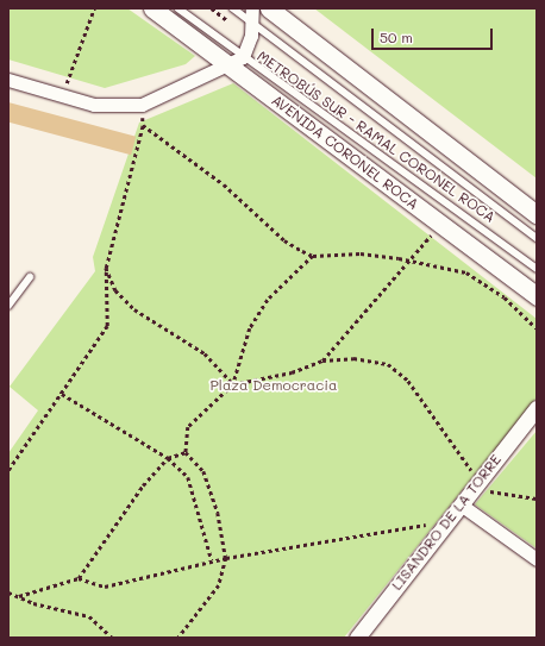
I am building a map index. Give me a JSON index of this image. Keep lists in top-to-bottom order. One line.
{"streets":{"main road":["AVENIDA CORONEL ROCA"],"street":["LISANDRO DE LA TORRE"],"lane":["METROBÚS SUR - RAMAL CORONEL ROCA"]},"crossings":[["METROBÚS SUR - RAMAL CORONEL ROCA","AVENIDA CORONEL ROCA"]],"parks":["Plaza Democracia"],"scale_bar":"50 m"}
